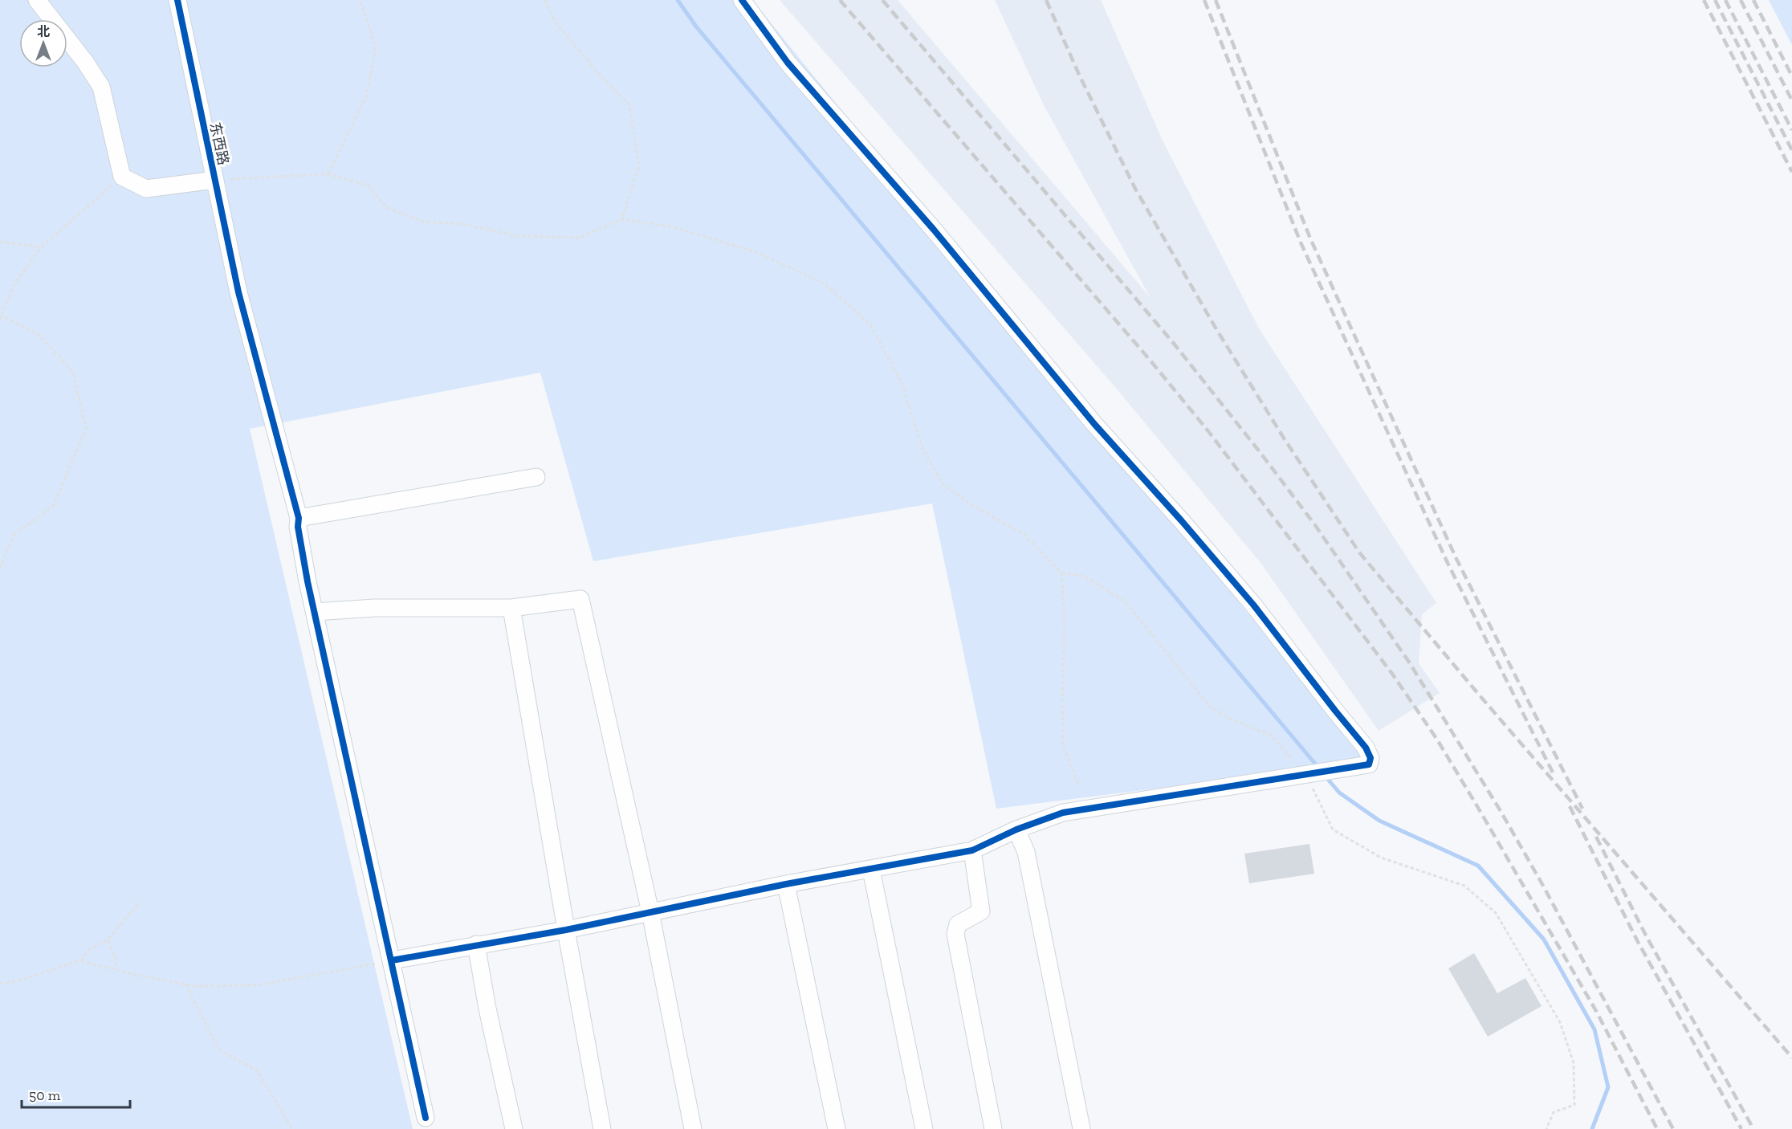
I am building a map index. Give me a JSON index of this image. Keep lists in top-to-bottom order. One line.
{"streets":{"street":["东西路"]},"scale_bar":"50 m","north":"top"}
